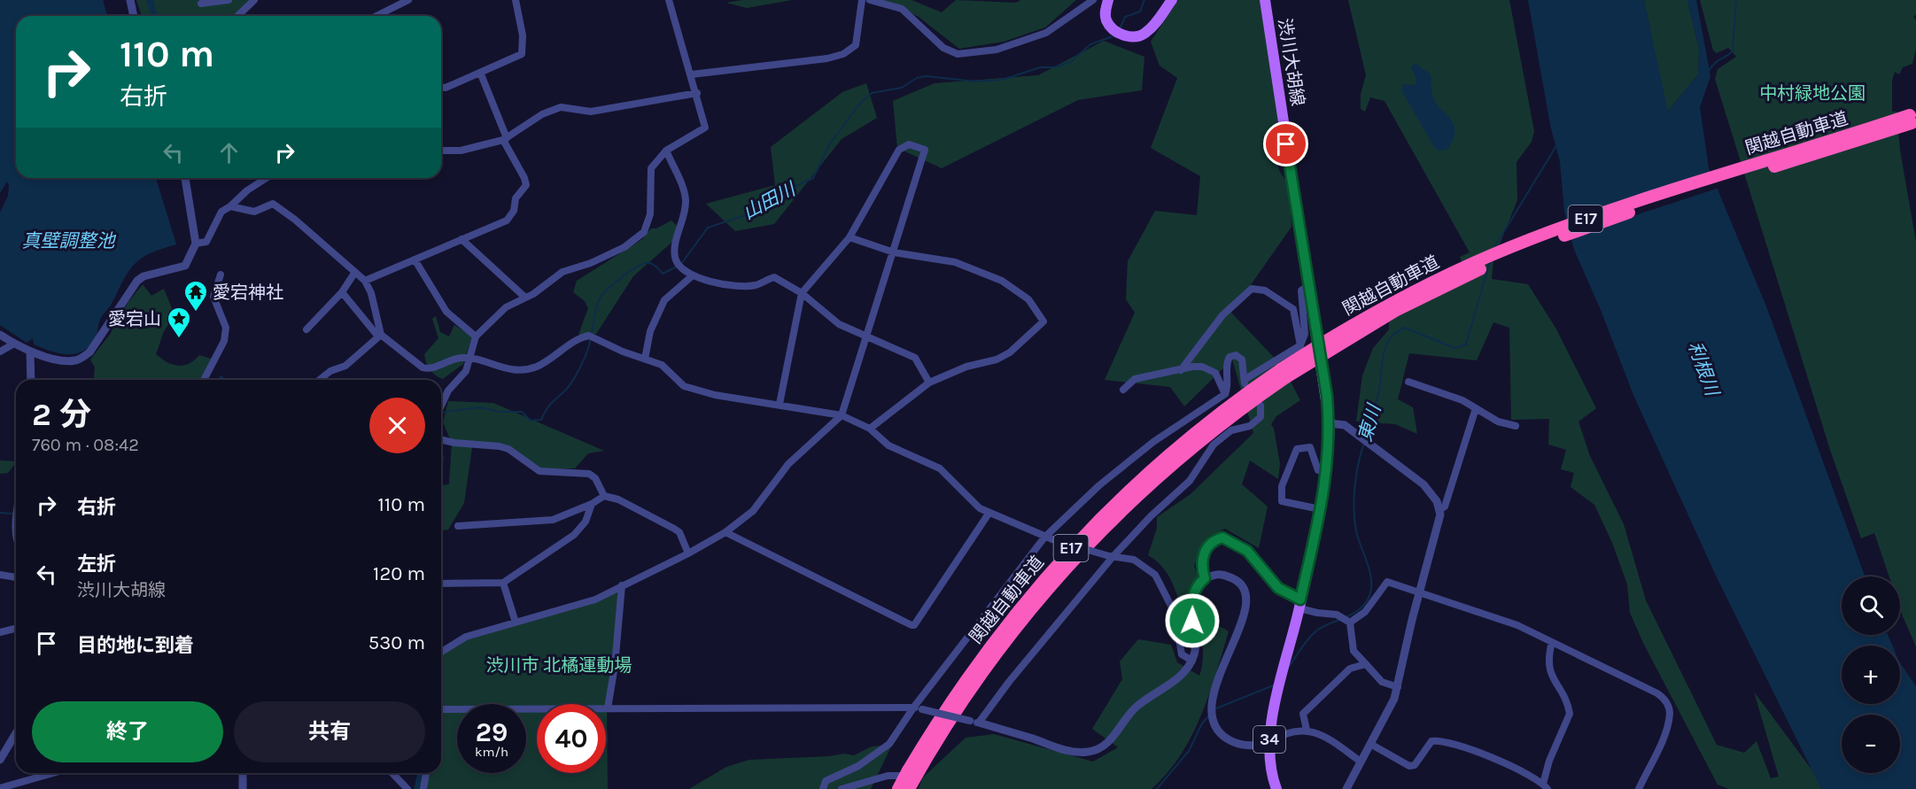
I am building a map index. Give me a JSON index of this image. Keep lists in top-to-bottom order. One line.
{"streets":{"highway":["関越自動車道","E17"],"main road":["渋川大胡線","34"]},"crossings":[["渋川大胡線","34"]],"water":["山田川","真壁調整池","利根川","東川"],"parks":["中村緑地公園","渋川市 北橘運動場"],"places":{"temple":["愛宕神社"],"place":["愛宕山"]},"page":{"turn":["110 m","右折"],"heading":["2 分","760 m · 08:42"],"list":[{"name":"右折","value":"110 m"},{"name":"左折","note":"渋川大胡線","value":"120 m"},{"name":"目的地に到着","value":"530 m"}],"map_buttons":["+","−"],"buttons":["終了","共有"],"speed":"29 km/h","limit":"40"}}
